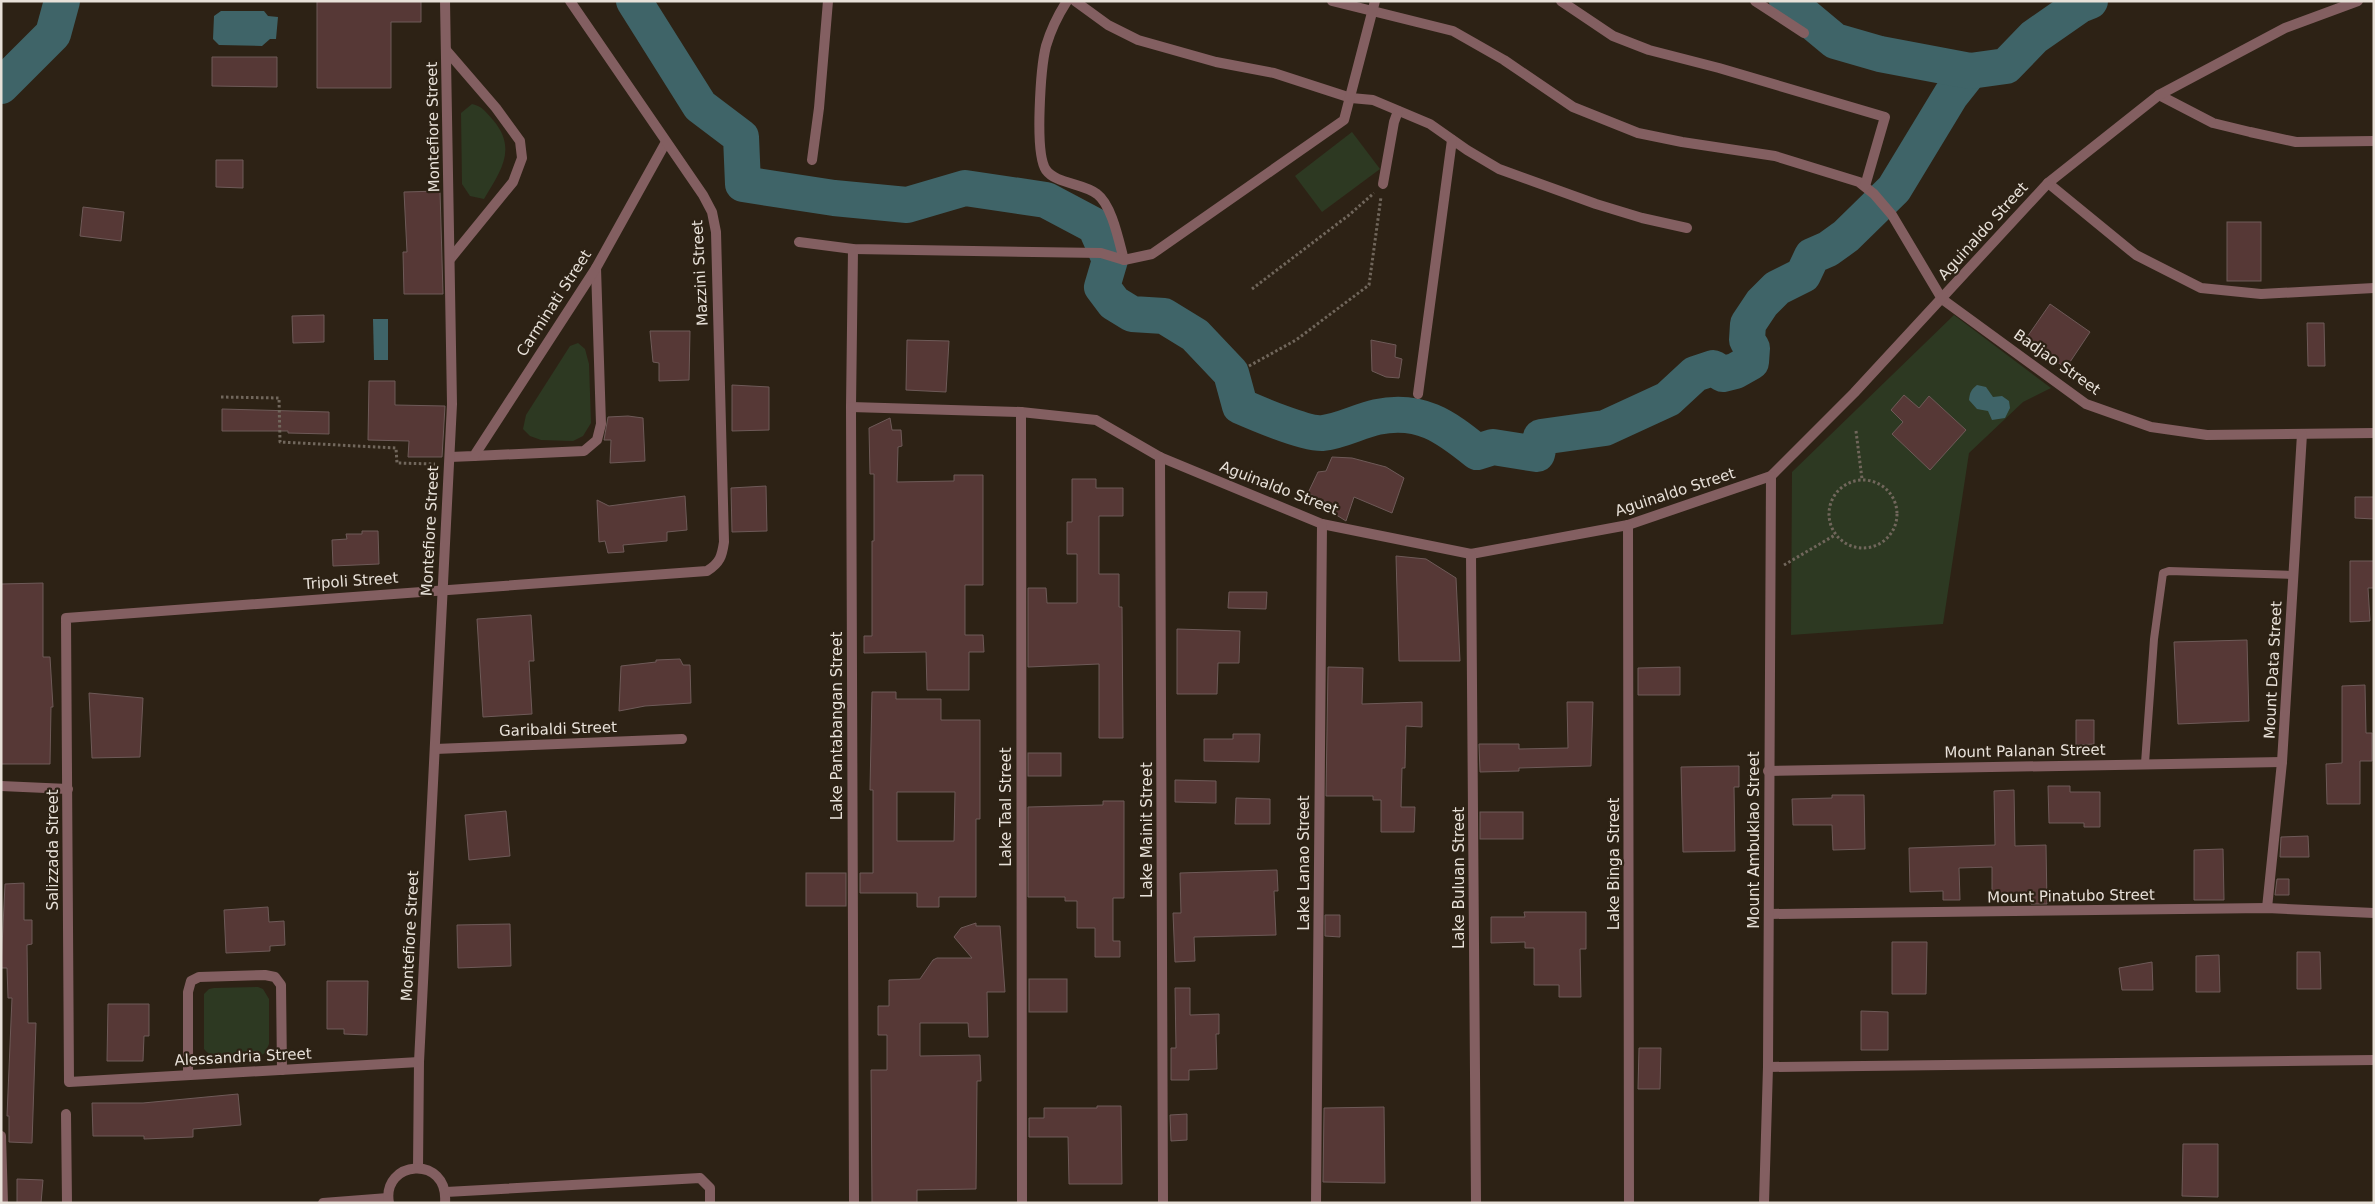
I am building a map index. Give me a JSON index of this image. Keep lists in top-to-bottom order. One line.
{"streets":{"street":["Montefiore Street","Aguinaldo Street","Mazzini Street","Carminati Street","Badjao Street","Tripoli Street","Mount Data Street","Lake Pantabangan Street","Garibaldi Street","Mount Palanan Street","Lake Taal Street","Lake Mainit Street","Mount Ambuklao Street","Salizzada Street","Lake Lanao Street","Lake Binga Street","Lake Buluan Street","Mount Pinatubo Street","Alessandria Street"]},"crossings":[["Montefiore Street","Tripoli Street"],["Montefiore Street","Garibaldi Street"],["Montefiore Street","Alessandria Street"],["Aguinaldo Street","Badjao Street"],["Aguinaldo Street","Lake Pantabangan Street"],["Aguinaldo Street","Lake Taal Street"],["Aguinaldo Street","Lake Mainit Street"],["Aguinaldo Street","Mount Ambuklao Street"],["Aguinaldo Street","Lake Lanao Street"],["Aguinaldo Street","Lake Binga Street"],["Aguinaldo Street","Lake Buluan Street"],["Mazzini Street","Carminati Street"],["Mazzini Street","Tripoli Street"],["Badjao Street","Mount Data Street"],["Tripoli Street","Salizzada Street"],["Mount Data Street","Mount Palanan Street"],["Mount Data Street","Mount Pinatubo Street"],["Mount Palanan Street","Mount Ambuklao Street"],["Mount Ambuklao Street","Mount Pinatubo Street"],["Salizzada Street","Alessandria Street"]]}
